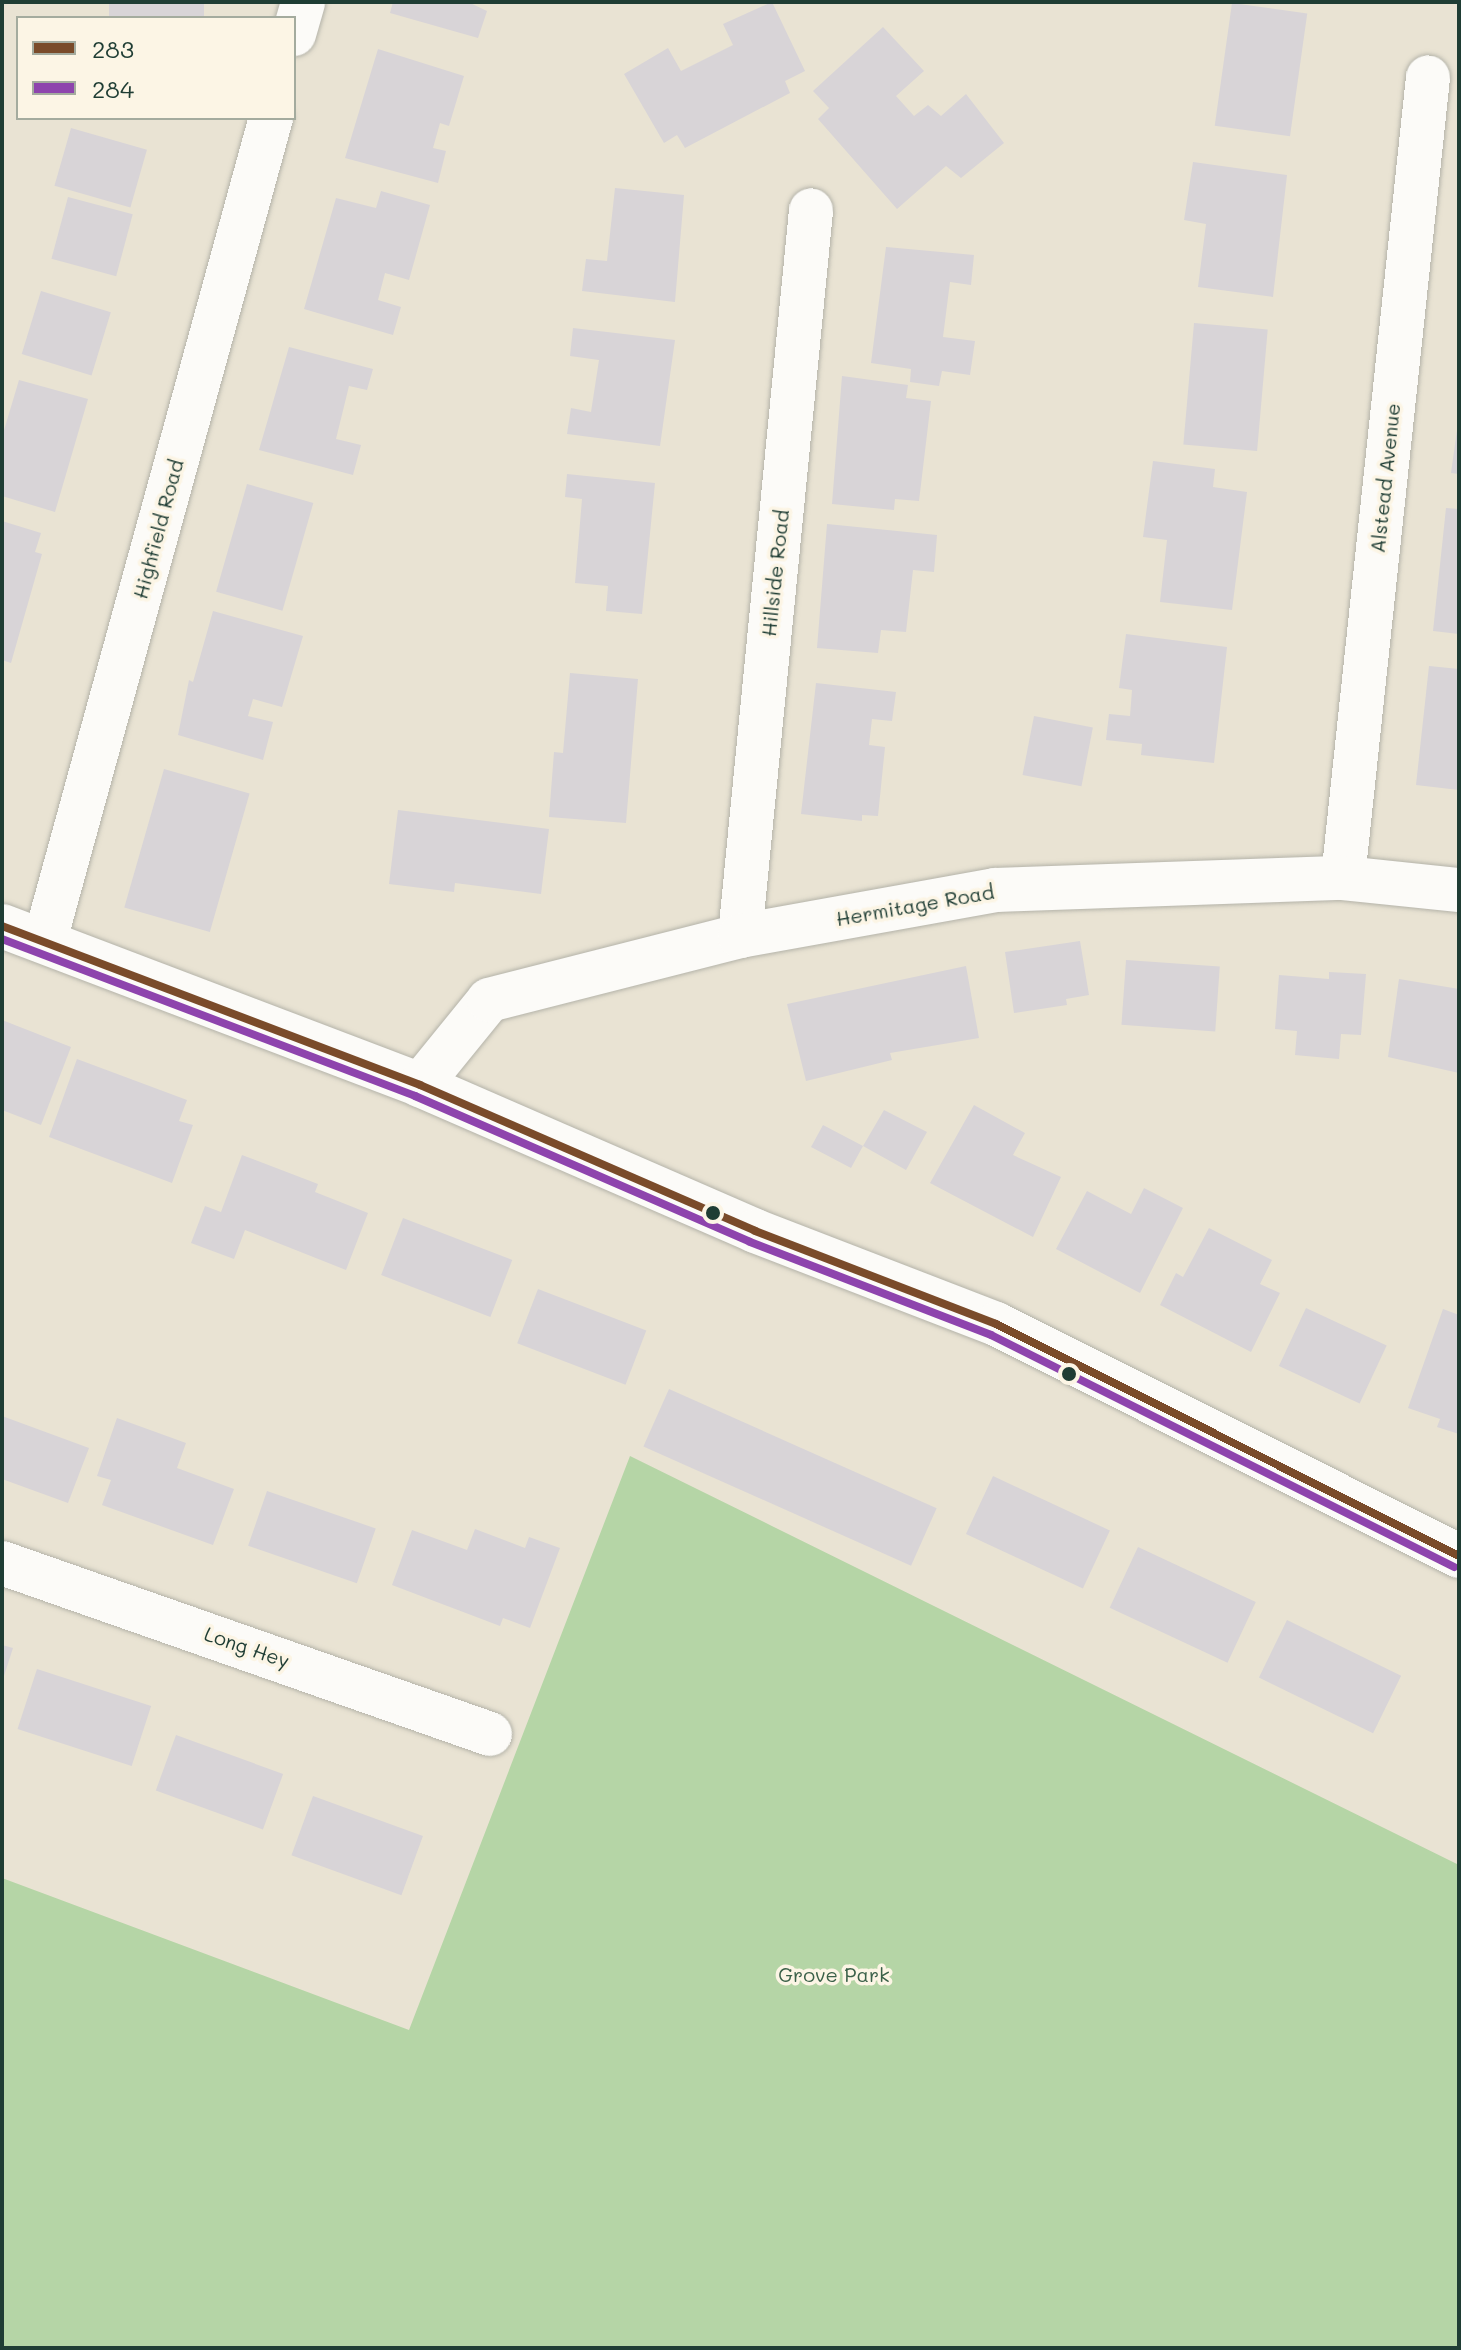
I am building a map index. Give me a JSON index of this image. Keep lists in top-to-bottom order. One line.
{"streets":{"street":["Alstead Avenue","Highfield Road","Hillside Road","Hermitage Road","Long Hey"]},"crossings":[["Alstead Avenue","Hermitage Road"],["Hillside Road","Hermitage Road"]],"parks":["Grove Park"],"lines":["transit line 283","transit line 284"],"legend":["283","284"]}
